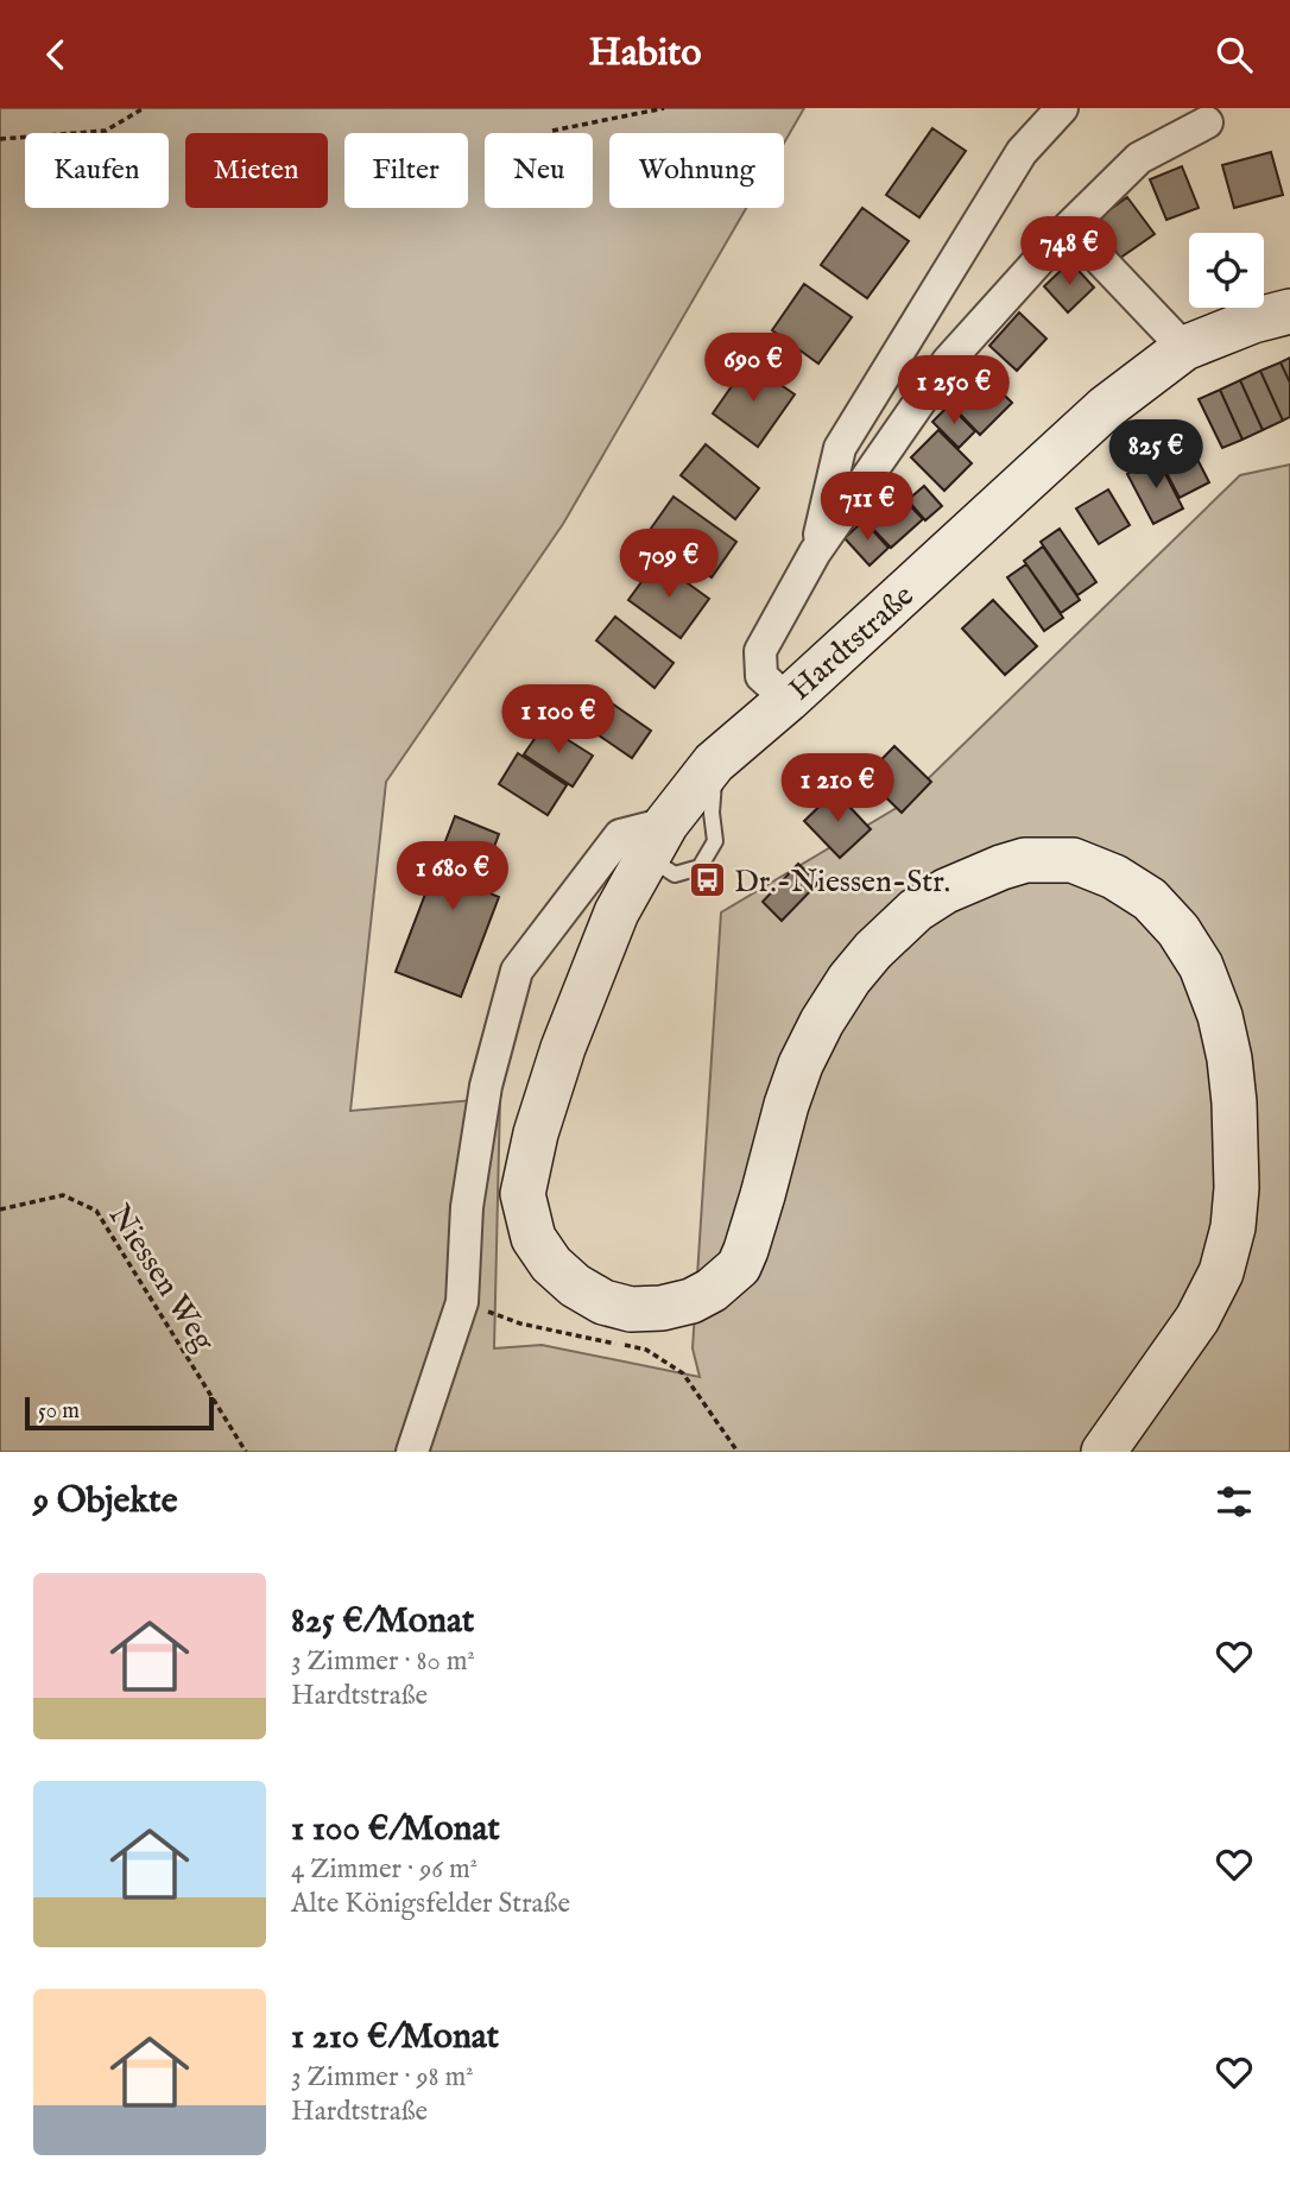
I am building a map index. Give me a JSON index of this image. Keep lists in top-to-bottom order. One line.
{"streets":{"main road":["Hardtstraße"],"path":["Niessen Weg"]},"places":{"bus stop":["Dr.-Niessen-Str."]},"scale_bar":"50 m","page":{"header":"Habito","chip":["Kaufen","Mieten","Filter","Neu","Wohnung"],"price":["748 €","690 €","1 250 €","825 €","711 €","709 €","1 100 €","1 210 €","1 680 €"],"scale":"50 m","heading":"9 Objekte","list":[{"name":"825 €/Monat","note":"3 Zimmer · 80 m² · Hardtstraße"},{"name":"1 100 €/Monat","note":"4 Zimmer · 96 m² · Alte Königsfelder Straße"},{"name":"1 210 €/Monat","note":"3 Zimmer · 98 m² · Hardtstraße"}]}}
